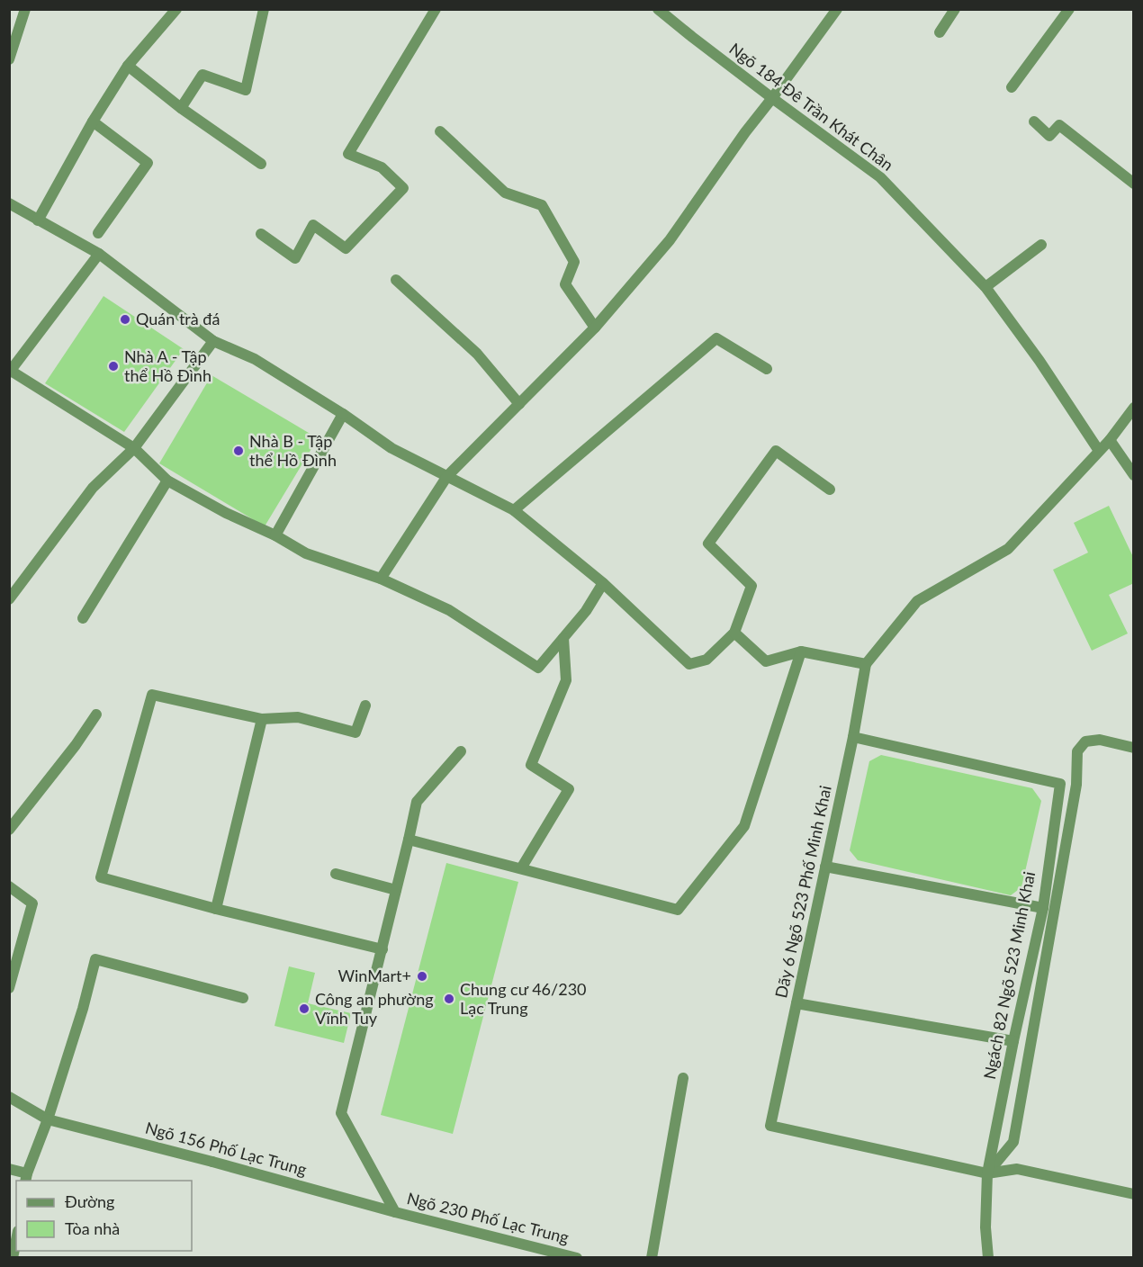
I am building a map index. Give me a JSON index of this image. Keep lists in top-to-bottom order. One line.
{"streets":{"street":["Ngõ 184 Đê Trần Khát Chân","Dãy 6 Ngõ 523 Phố Minh Khai","Ngách 82 Ngõ 523 Minh Khai","Ngõ 156 Phố Lạc Trung","Ngõ 230 Phố Lạc Trung"]},"crossings":[["Dãy 6 Ngõ 523 Phố Minh Khai","Ngách 82 Ngõ 523 Minh Khai"],["Ngõ 156 Phố Lạc Trung","Ngõ 230 Phố Lạc Trung"]],"places":["Quán trà đá","Nhà A - Tập thể Hồ Đình","Nhà B - Tập thể Hồ Đình","WinMart+","Chung cư 46/230 Lạc Trung","Công an phường Vĩnh Tuy"],"legend":["Đường","Tòa nhà"]}
